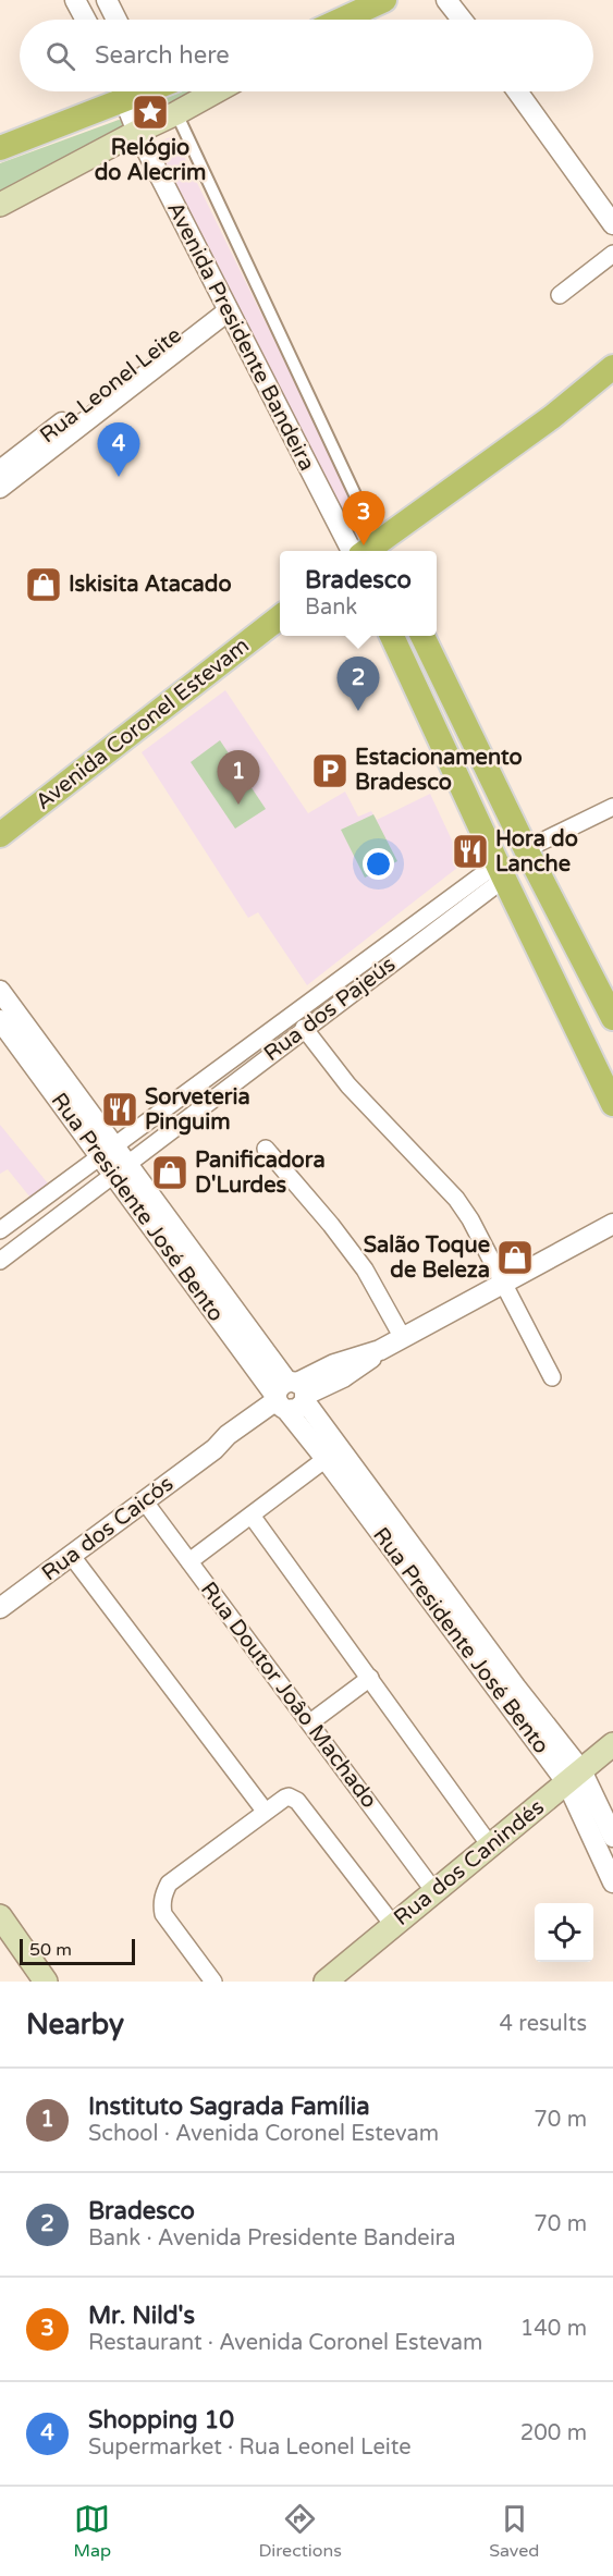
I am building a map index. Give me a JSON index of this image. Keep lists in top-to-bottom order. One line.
{"streets":{"main road":["Avenida Coronel Estevam","Rua dos Canindés"],"street":["Avenida Presidente Bandeira","Rua Leonel Leite","Rua dos Pajeús","Rua Presidente José Bento","Rua dos Caicós","Rua Doutor Joâo Machado"]},"crossings":[["Avenida Presidente Bandeira","Rua Leonel Leite"],["Rua dos Pajeús","Rua Presidente José Bento"],["Rua Presidente José Bento","Rua dos Caicós"],["Rua Presidente José Bento","Rua dos Canindés"],["Rua dos Caicós","Rua Doutor Joâo Machado"],["Rua Doutor Joâo Machado","Rua dos Canindés"]],"places":{"place":["Relógio do Alecrim"],"shop":["Iskisita Atacado","Panificadora D'Lurdes","Salão Toque de Beleza"],"parking":["Estacionamento Bradesco"],"restaurant":["Hora do Lanche","Sorveteria Pinguim"]},"scale_bar":"50 m","page":{"search":"Search here","pins":["4","3","2","1"],"popup":["Bradesco","Bank"],"scale":"50 m","heading":["Nearby","4 results"],"list":[{"mark":"1","name":"Instituto Sagrada Família","note":"School · Avenida Coronel Estevam","value":"70 m"},{"mark":"2","name":"Bradesco","note":"Bank · Avenida Presidente Bandeira","value":"70 m"},{"mark":"3","name":"Mr. Nild's","note":"Restaurant · Avenida Coronel Estevam","value":"140 m"},{"mark":"4","name":"Shopping 10","note":"Supermarket · Rua Leonel Leite","value":"200 m"}],"nav":["Map","Directions","Saved"]}}
